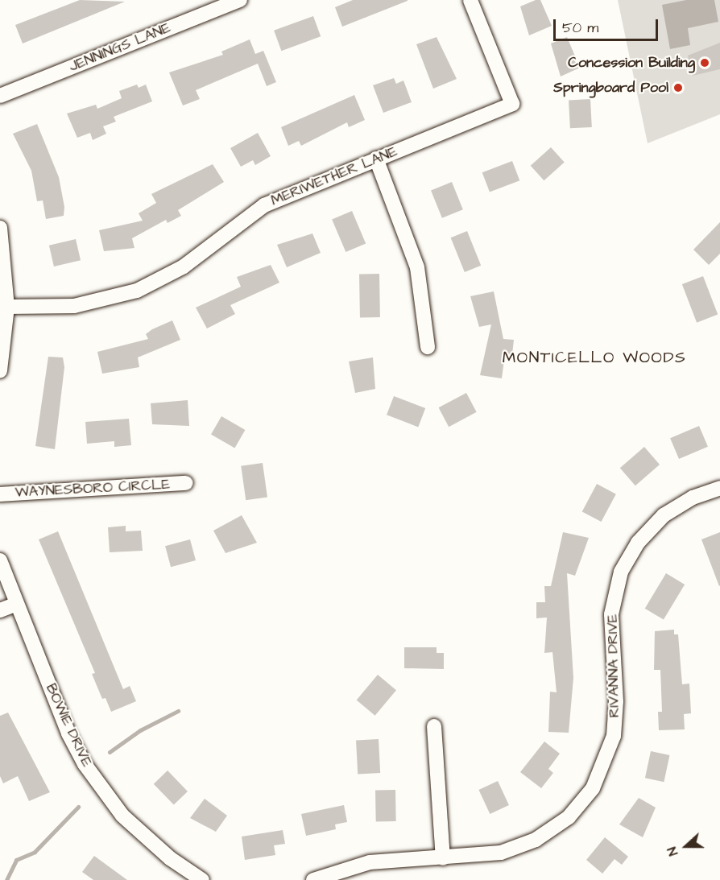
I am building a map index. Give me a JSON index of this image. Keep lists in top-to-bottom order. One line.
{"streets":{"street":["JENNINGS LANE","MERIWETHER LANE","WAYNESBORO CIRCLE","RIVANNA DRIVE","BOWIE DRIVE"]},"districts":["MONTICELLO WOODS"],"places":["Concession Building","Springboard Pool"],"scale_bar":"50 m","north":"left"}
